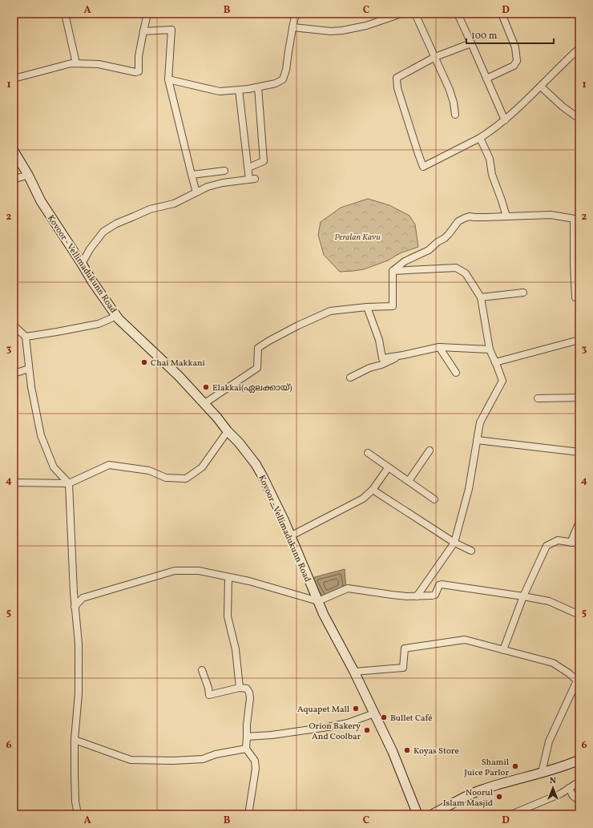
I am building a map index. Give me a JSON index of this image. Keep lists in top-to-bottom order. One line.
{"streets":{"street":["Kovoor - Vellimadukunn Road"]},"parks":["Peralan Kavu"],"places":["Chai Makkani","Elakkai(ഏലക്കായ്)","Aquapet Mall","Bullet Café","Orion Bakery And Coolbar","Koyas Store","Shamil Juice Parlor","Noorul Islam Masjid"],"scale_bar":"100 m","north":"top","grid":{"columns":["A","B","C","D"],"rows":["1","2","3","4","5","6"]}}
